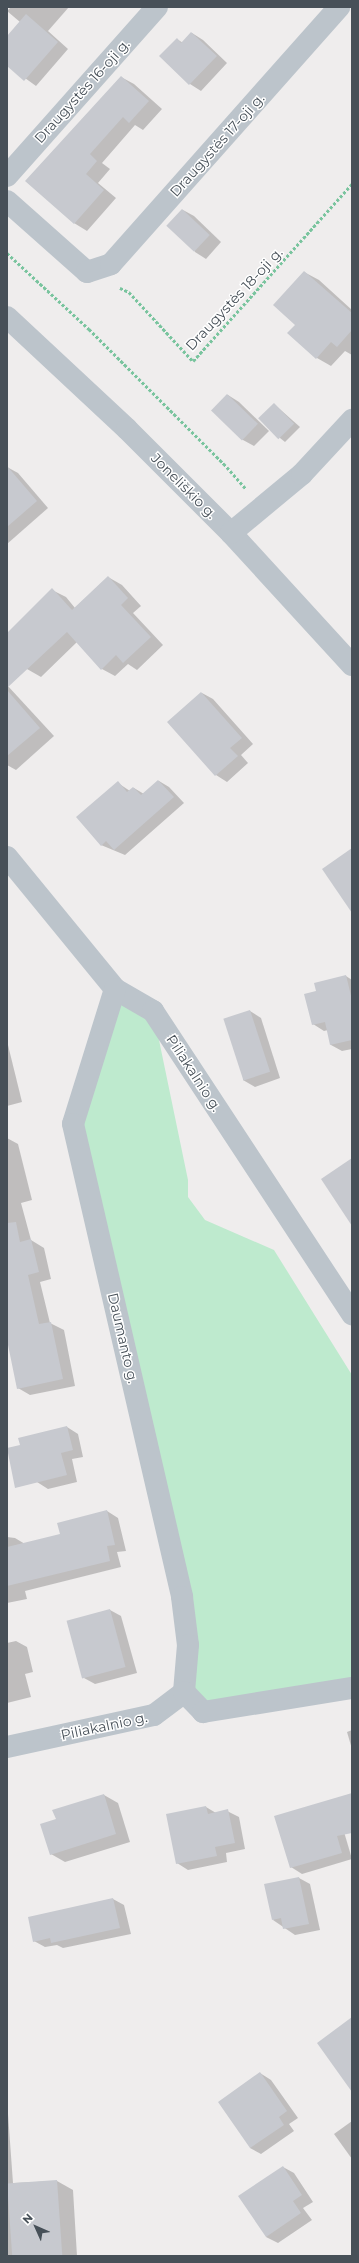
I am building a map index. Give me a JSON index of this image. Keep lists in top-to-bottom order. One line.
{"streets":{"street":["Draugystės 16-oji g.","Draugystės 17-oji g.","Joneliškio g.","Piliakalnio g.","Daumanto g."],"path":["Draugystės 18-oji g."]},"crossings":[["Draugystės 17-oji g.","Draugystės 18-oji g."],["Piliakalnio g.","Daumanto g."]],"north":"top left"}
